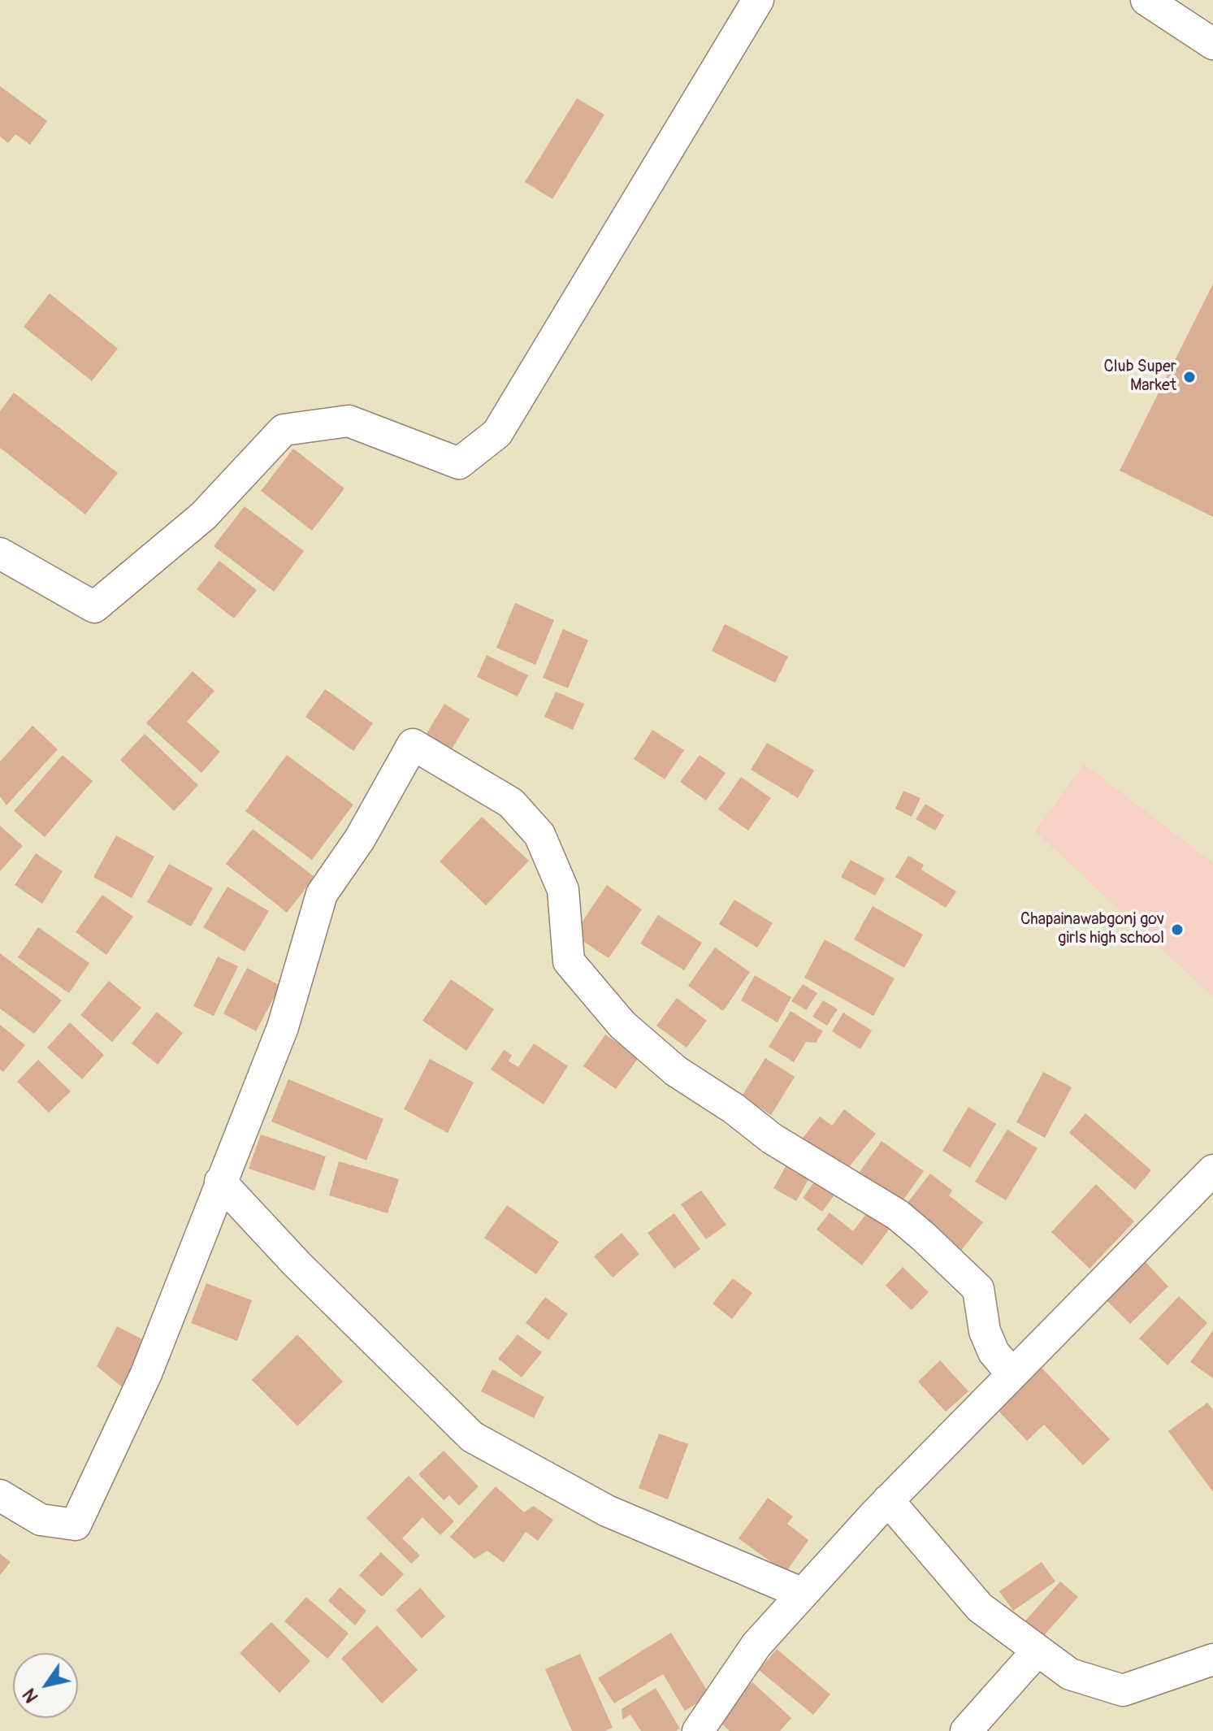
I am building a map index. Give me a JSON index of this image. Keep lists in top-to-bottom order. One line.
{"places":["Club Super Market","Chapainawabgonj gov girls high school"],"north":"bottom left"}
